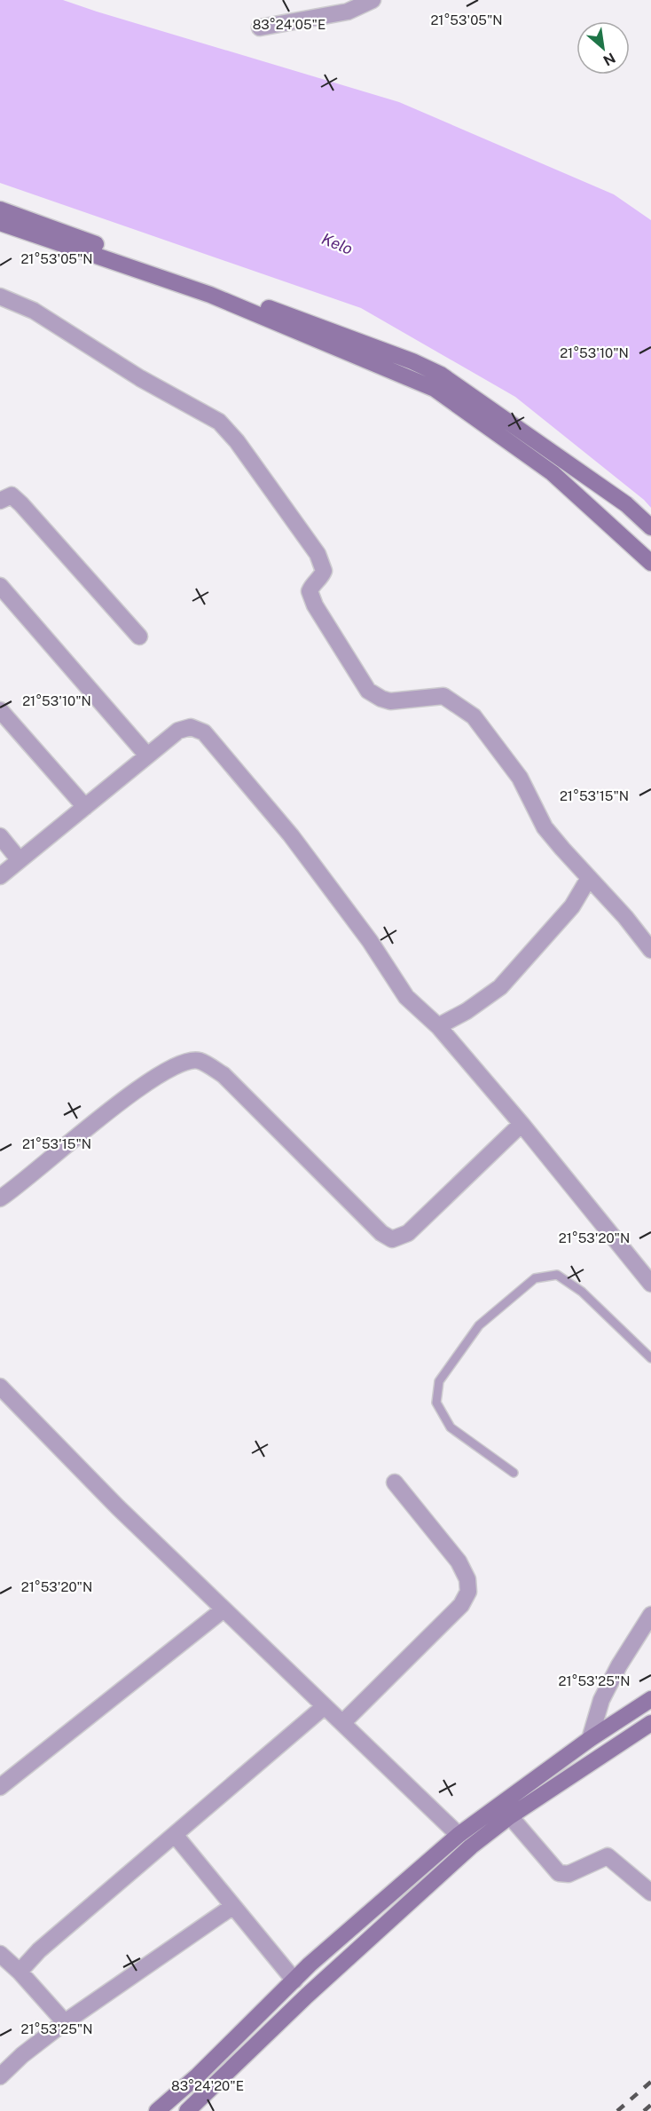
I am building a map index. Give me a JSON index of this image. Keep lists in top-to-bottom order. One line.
{"water":["Kelo"],"north":"bottom right","coordinates":["21°53'05\"N","83°24'05\"E","21°53'10\"N","21°53'15\"N","21°53'20\"N","21°53'25\"N","83°24'20\"E"]}
